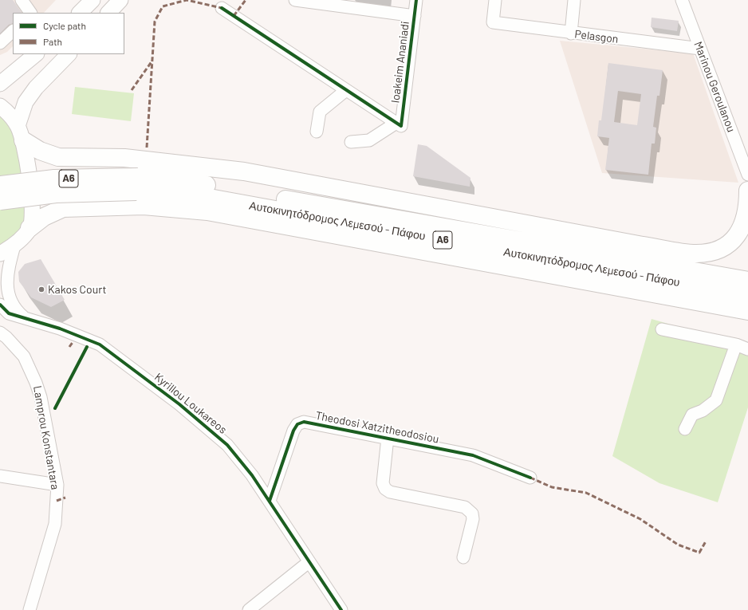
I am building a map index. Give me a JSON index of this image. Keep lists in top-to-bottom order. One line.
{"streets":{"highway":["A6","Αυτοκινητόδρομος Λεμεσού - Πάφου"],"street":["Pelasgon","Ioakeim Ananiadi","Marinou Geroulanou","Kyrillou Loukareos","Theodosi Xatzitheodosiou","Lamprou Konstantara"]},"crossings":[["Pelasgon","Marinou Geroulanou"],["Kyrillou Loukareos","Theodosi Xatzitheodosiou"]],"places":["Kakos Court"],"legend":["Cycle path","Path"]}
